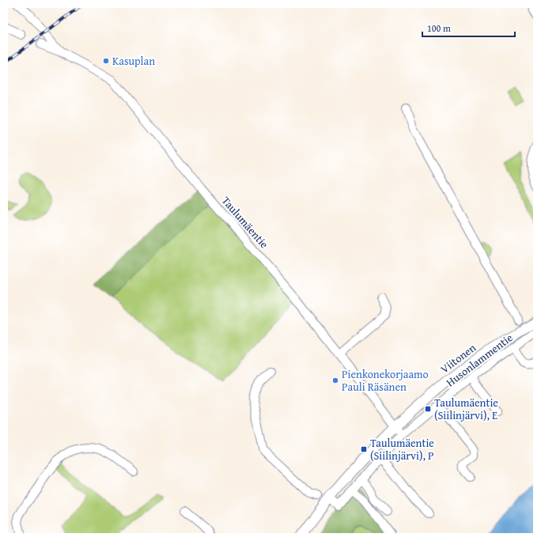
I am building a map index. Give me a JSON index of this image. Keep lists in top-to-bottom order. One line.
{"streets":{"main road":["Viitonen"],"street":["Taulumäentie","Husonlammentie"]},"crossings":[["Taulumäentie","Viitonen"],["Taulumäentie","Husonlammentie"],["Viitonen","Husonlammentie"]],"places":{"other":["Kasuplan","Pienkonekorjaamo Pauli Räsänen"],"transit":["Taulumäentie (Siilinjärvi), E","Taulumäentie (Siilinjärvi), P"]},"scale_bar":"100 m"}
